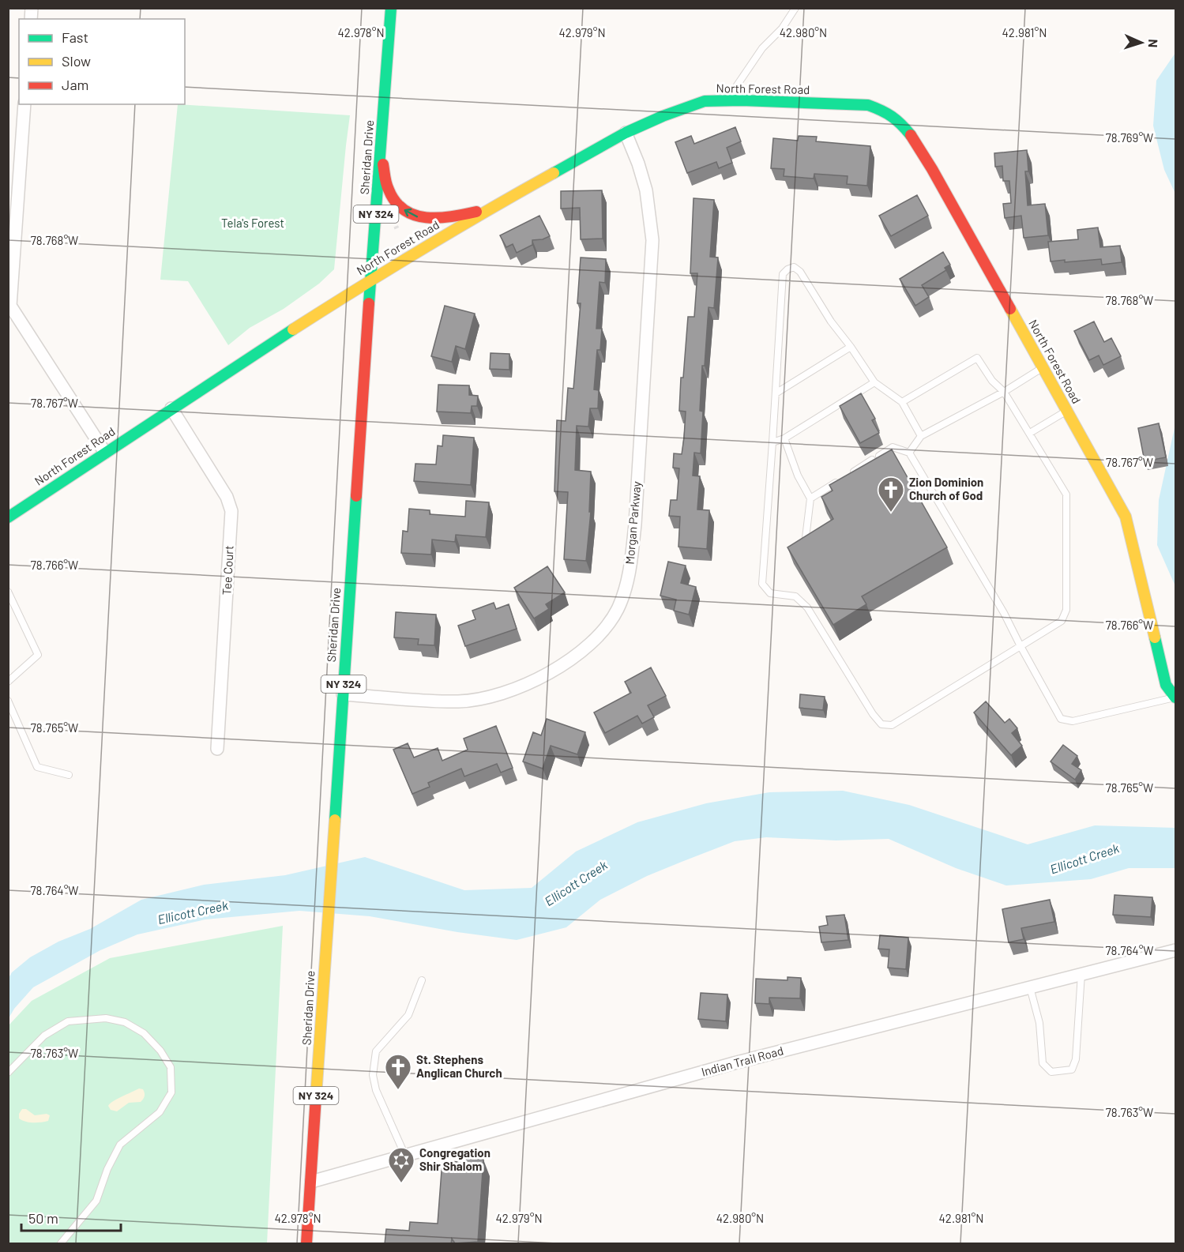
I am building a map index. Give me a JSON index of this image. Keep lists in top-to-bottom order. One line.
{"streets":{"main road":["North Forest Road","Sheridan Drive","NY 324"],"street":["Morgan Parkway","Tee Court","Indian Trail Road"]},"crossings":[["North Forest Road","Sheridan Drive"],["North Forest Road","Morgan Parkway"],["North Forest Road","Tee Court"],["Sheridan Drive","Morgan Parkway"],["Sheridan Drive","Indian Trail Road"]],"water":["Ellicott Creek"],"parks":["Tela's Forest"],"places":{"church":["Zion Dominion Church of God","St. Stephens Anglican Church"],"synagogue":["Congregation Shir Shalom"]},"legend":["Fast","Slow","Jam"],"scale_bar":"50 m","north":"right","coordinates":["42.978°N","42.979°N","42.980°N","42.981°N","78.769°W","78.768°W","78.767°W","78.766°W","78.765°W","78.764°W","78.763°W"]}
